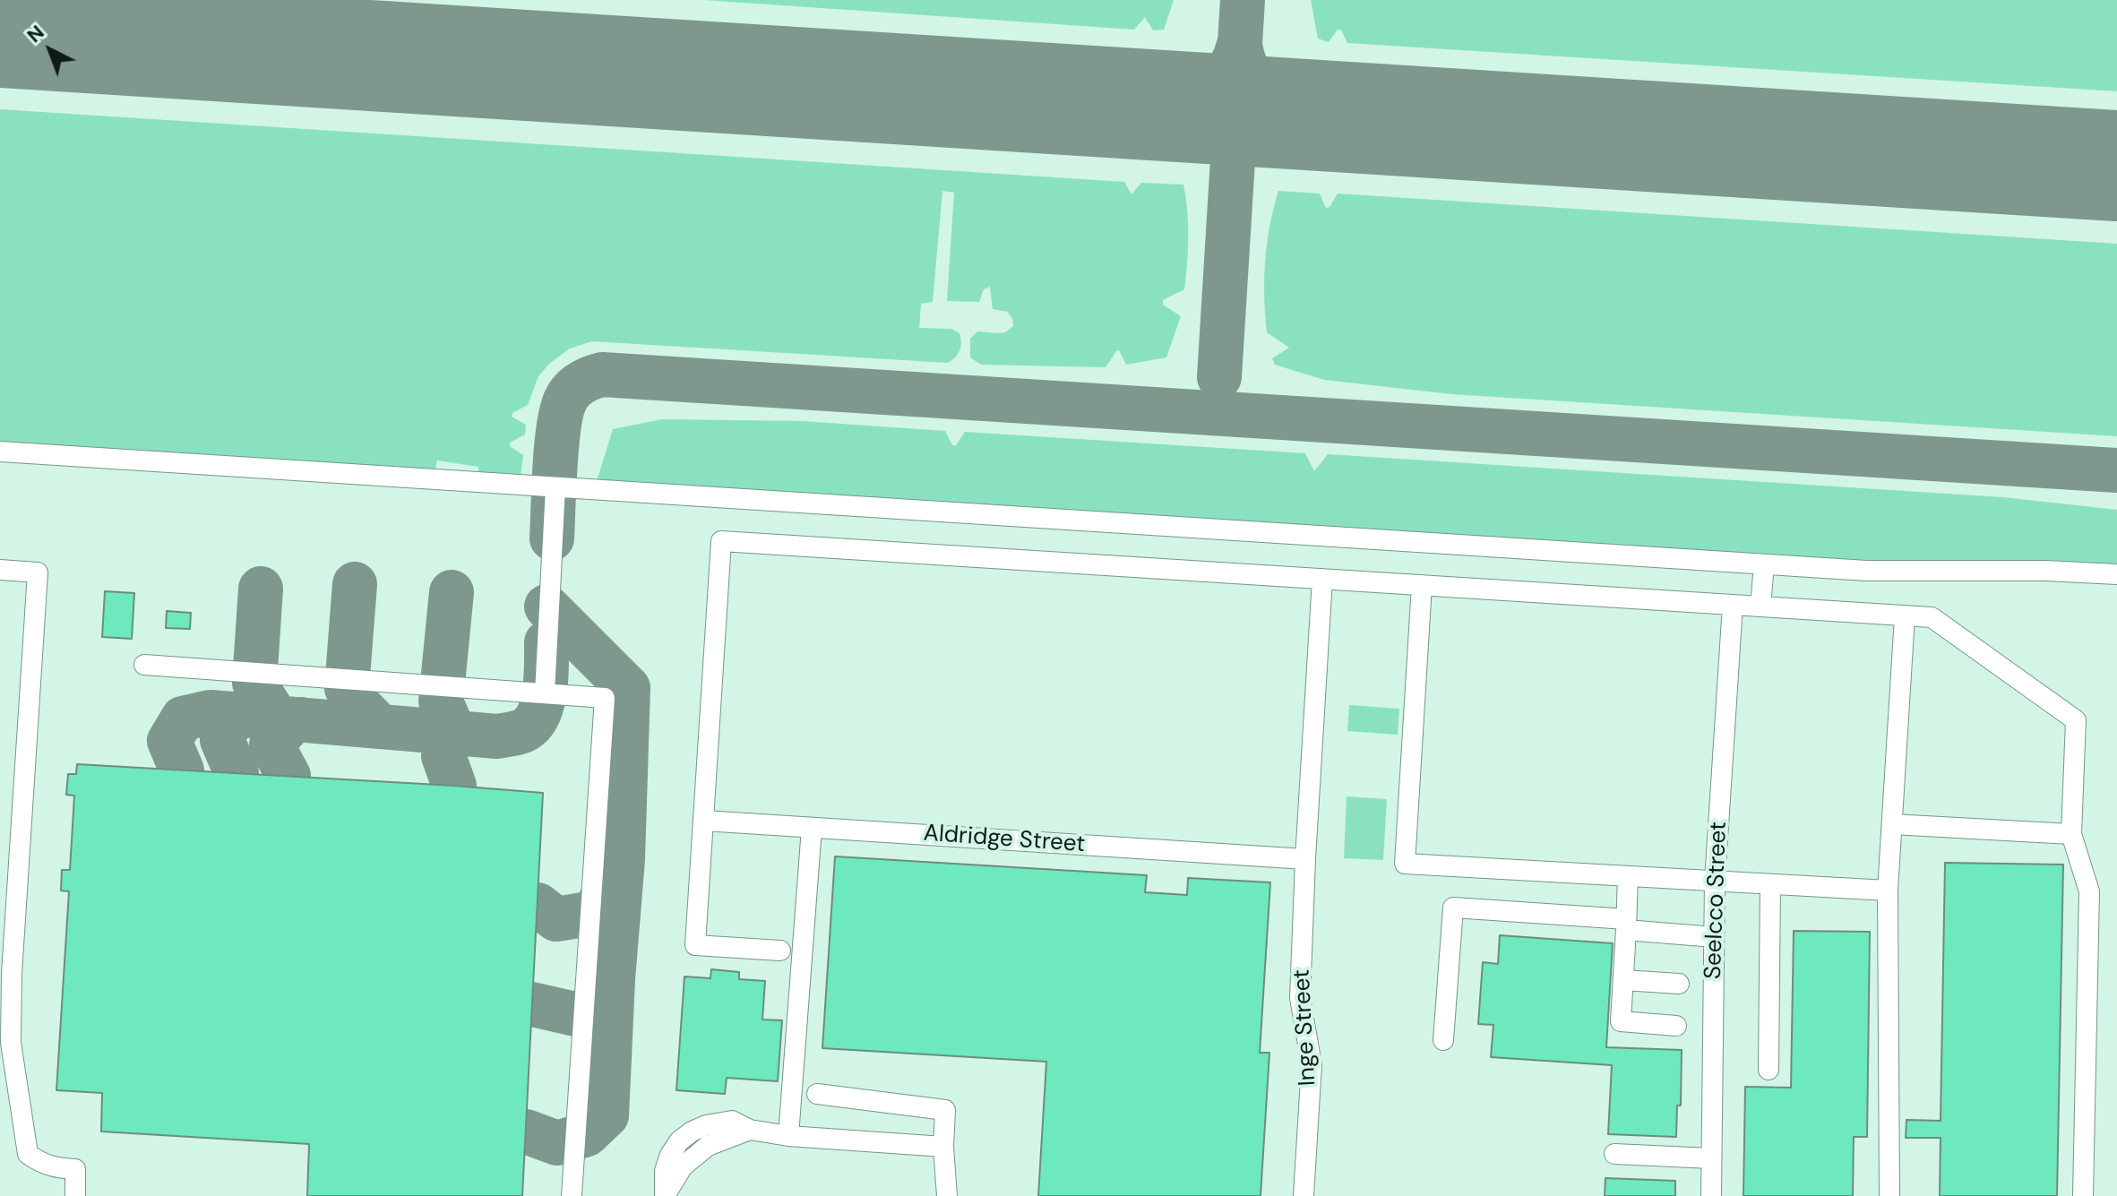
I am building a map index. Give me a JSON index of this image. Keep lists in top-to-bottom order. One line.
{"streets":{"street":["Aldridge Street","Seelcco Street","Inge Street"]},"crossings":[["Aldridge Street","Inge Street"]],"north":"top left"}
